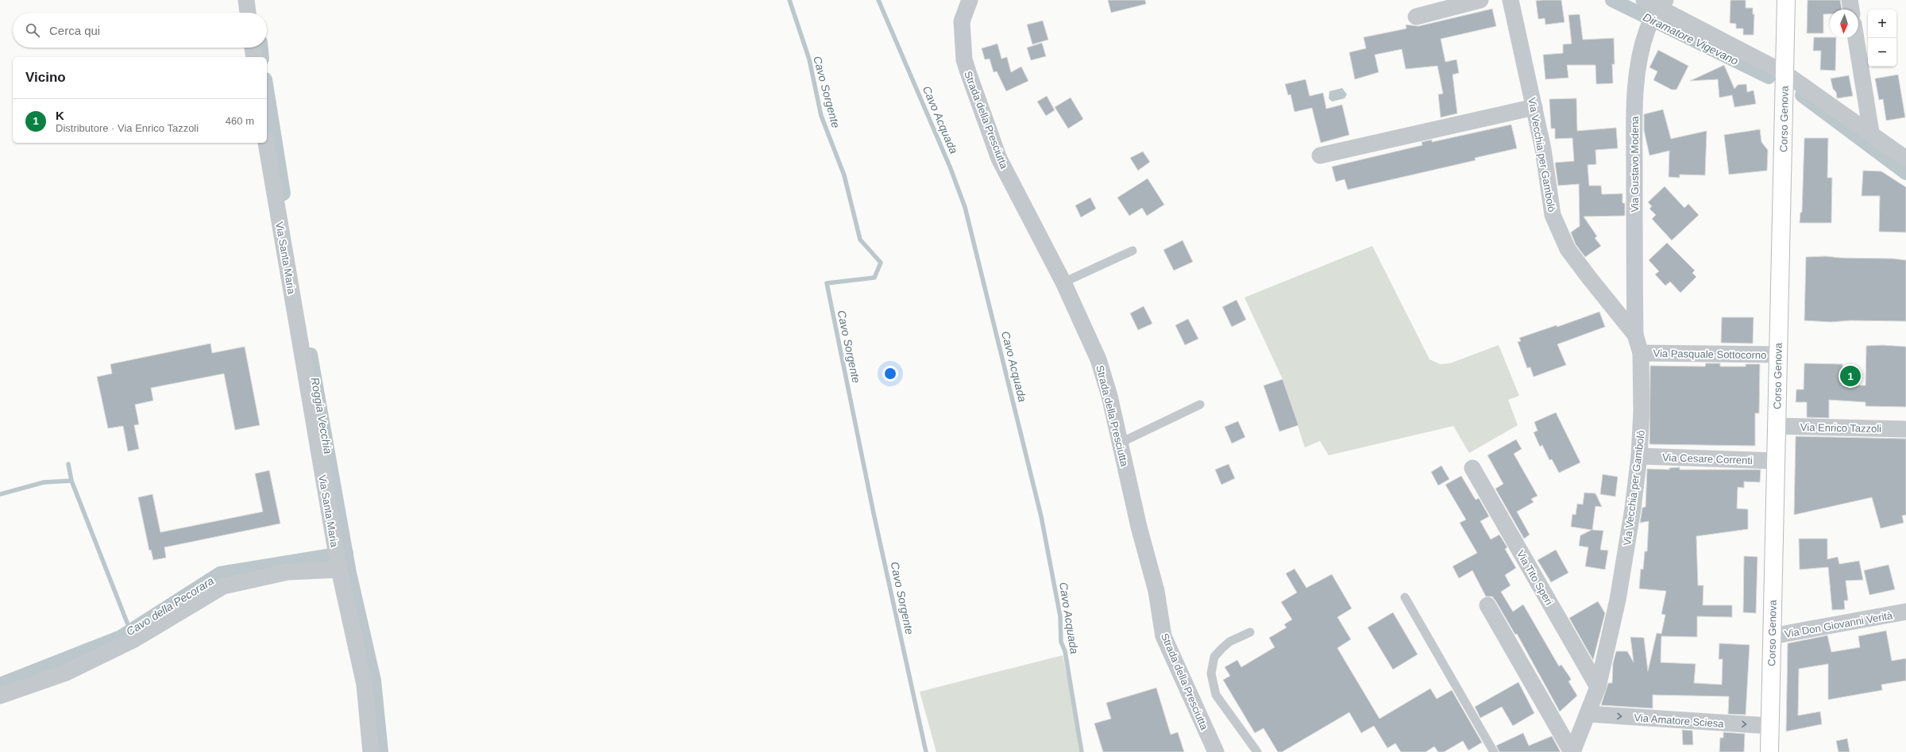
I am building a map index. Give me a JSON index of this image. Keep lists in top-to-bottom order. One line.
{"streets":{"main road":["Corso Genova"],"street":["Strada della Presciutta","Via Vecchia per Gambolò","Via Gustavo Modena","Via Santa Maria","Via Pasquale Sottocorno","Via Enrico Tazzoli","Via Cesare Correnti","Via Tito Speri","Via Don Giovanni Verità","Via Amatore Sciesa"]},"crossings":[["Corso Genova","Via Pasquale Sottocorno"],["Corso Genova","Via Enrico Tazzoli"],["Corso Genova","Via Cesare Correnti"],["Corso Genova","Via Don Giovanni Verità"],["Corso Genova","Via Amatore Sciesa"],["Via Vecchia per Gambolò","Via Gustavo Modena"],["Via Vecchia per Gambolò","Via Pasquale Sottocorno"],["Via Vecchia per Gambolò","Via Cesare Correnti"],["Via Vecchia per Gambolò","Via Tito Speri"],["Via Vecchia per Gambolò","Via Amatore Sciesa"]],"one_way":["Via Amatore Sciesa"],"water":["Diramatore Vigevano","Cavo Sorgente","Cavo Acquada","Roggia Vecchia","Cavo della Pecorara"],"north":"bottom","page":{"map_buttons":["+","−"],"search":"Cerca qui","heading":"Vicino","list":[{"mark":"1","name":"K","note":"Distributore · Via Enrico Tazzoli","value":"460 m"}],"pins":"1"}}
